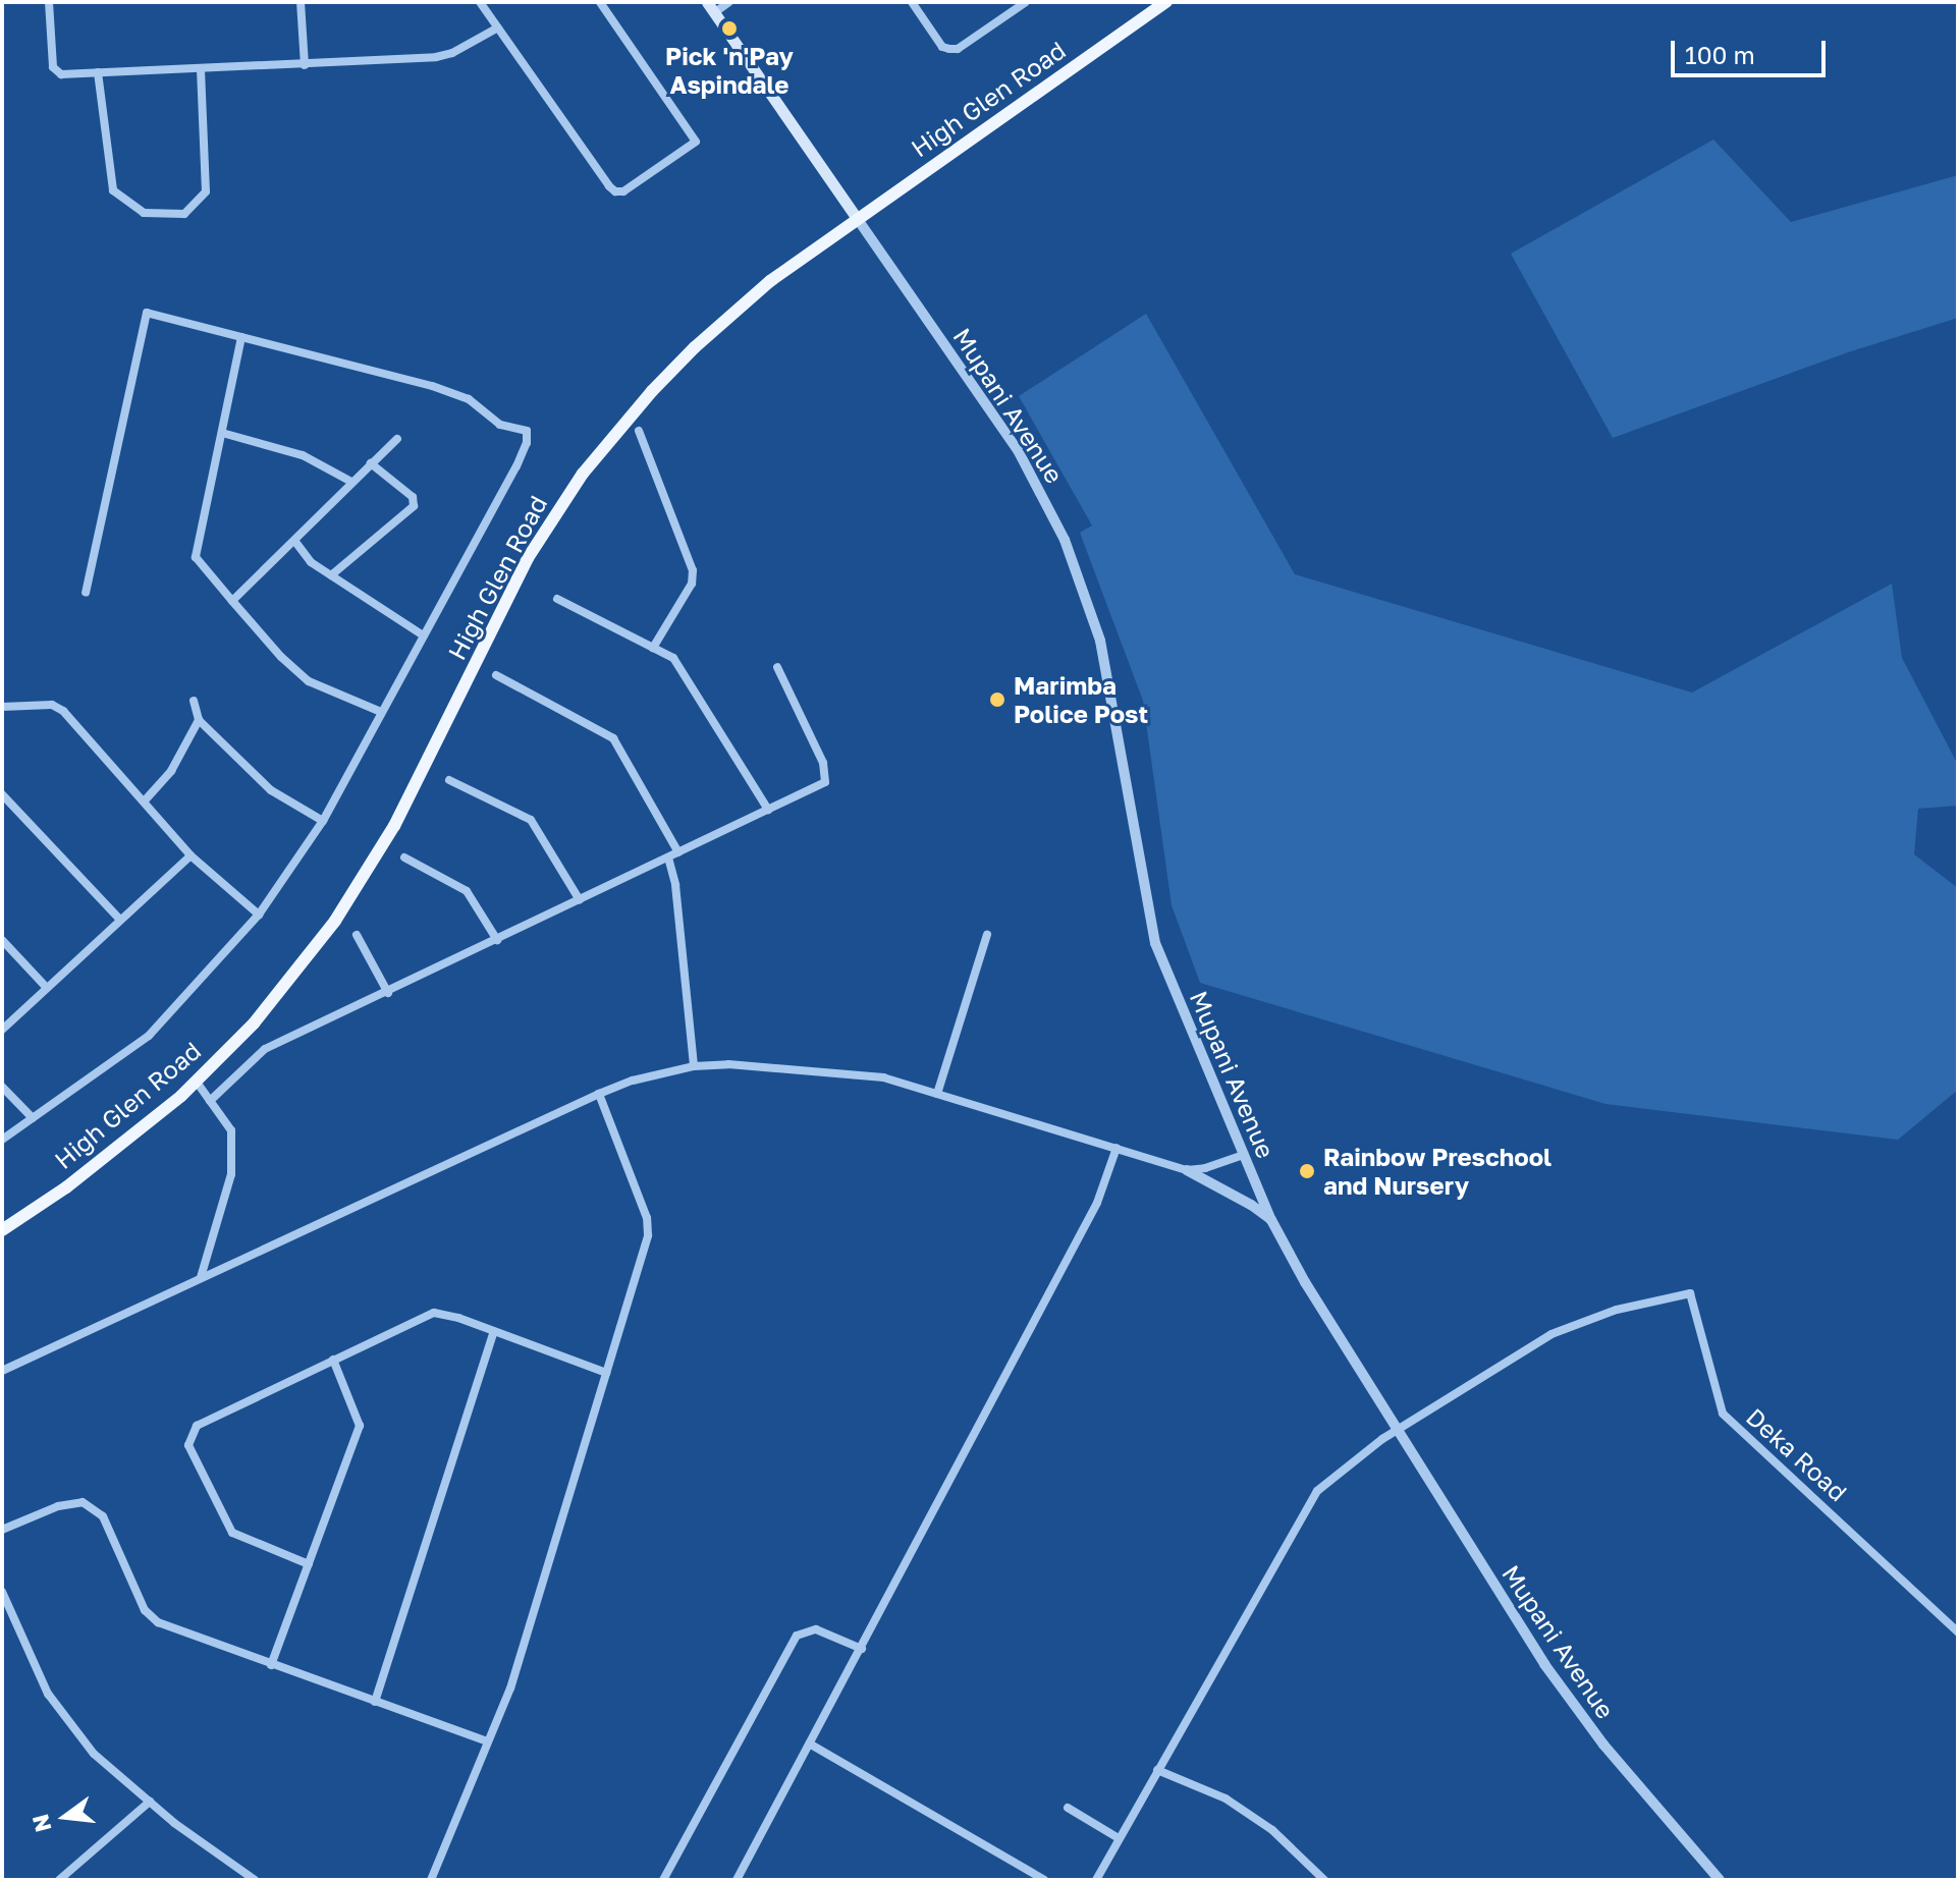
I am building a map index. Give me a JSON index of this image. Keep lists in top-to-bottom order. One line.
{"streets":{"main road":["High Glen Road"],"street":["Mupani Avenue","Deka Road"]},"crossings":[["High Glen Road","Mupani Avenue"],["Mupani Avenue","Deka Road"]],"places":["Pick 'n'Pay Aspindale","Marimba Police Post","Rainbow Preschool and Nursery"],"scale_bar":"100 m","north":"left"}
